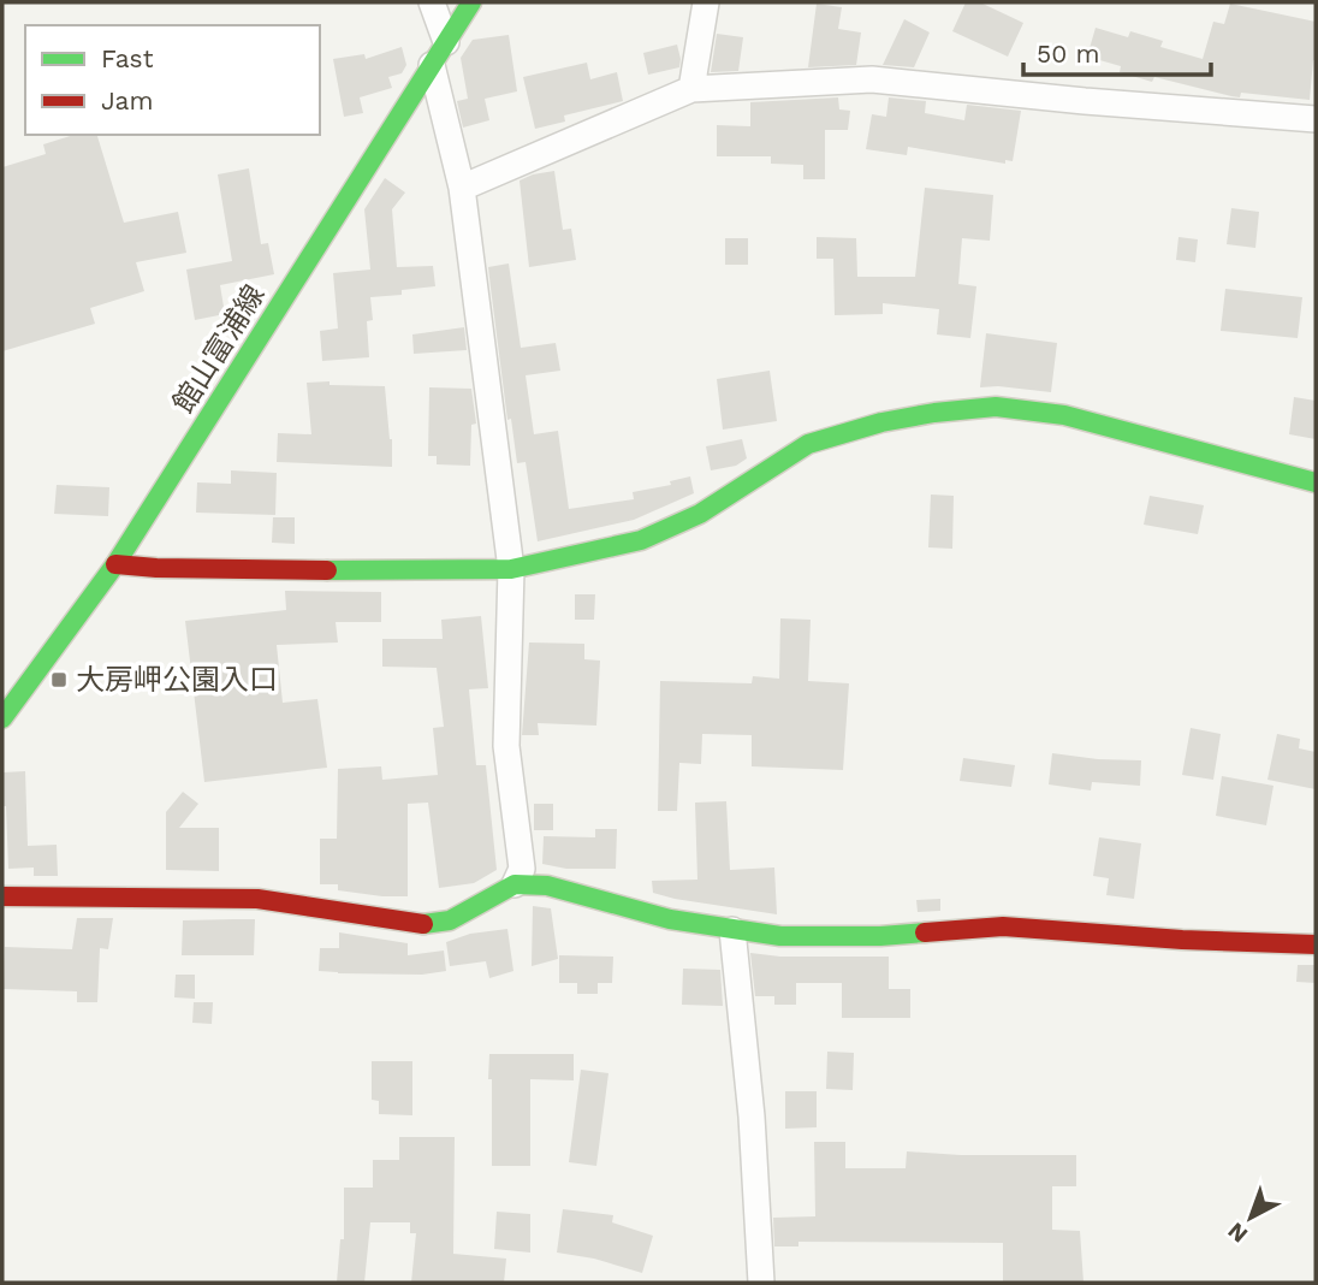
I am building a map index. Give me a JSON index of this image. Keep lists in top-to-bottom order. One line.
{"streets":{"street":["館山富浦線"]},"places":{"transit":["大房岬公園入口"]},"legend":["Fast","Jam"],"scale_bar":"50 m","north":"bottom left"}
